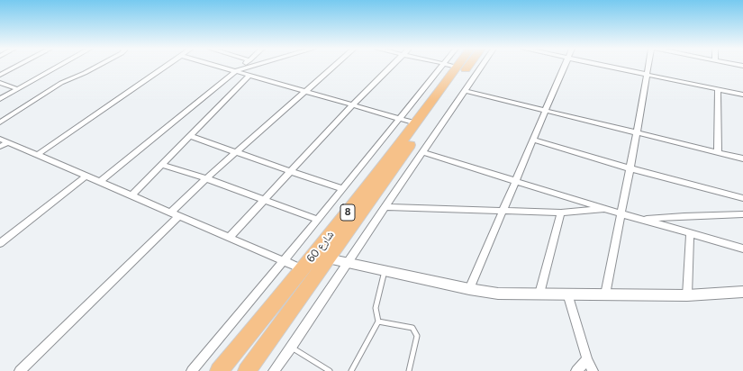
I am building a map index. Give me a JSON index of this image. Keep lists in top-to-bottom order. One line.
{"streets":{"highway":["8","شارع 60"]}}
